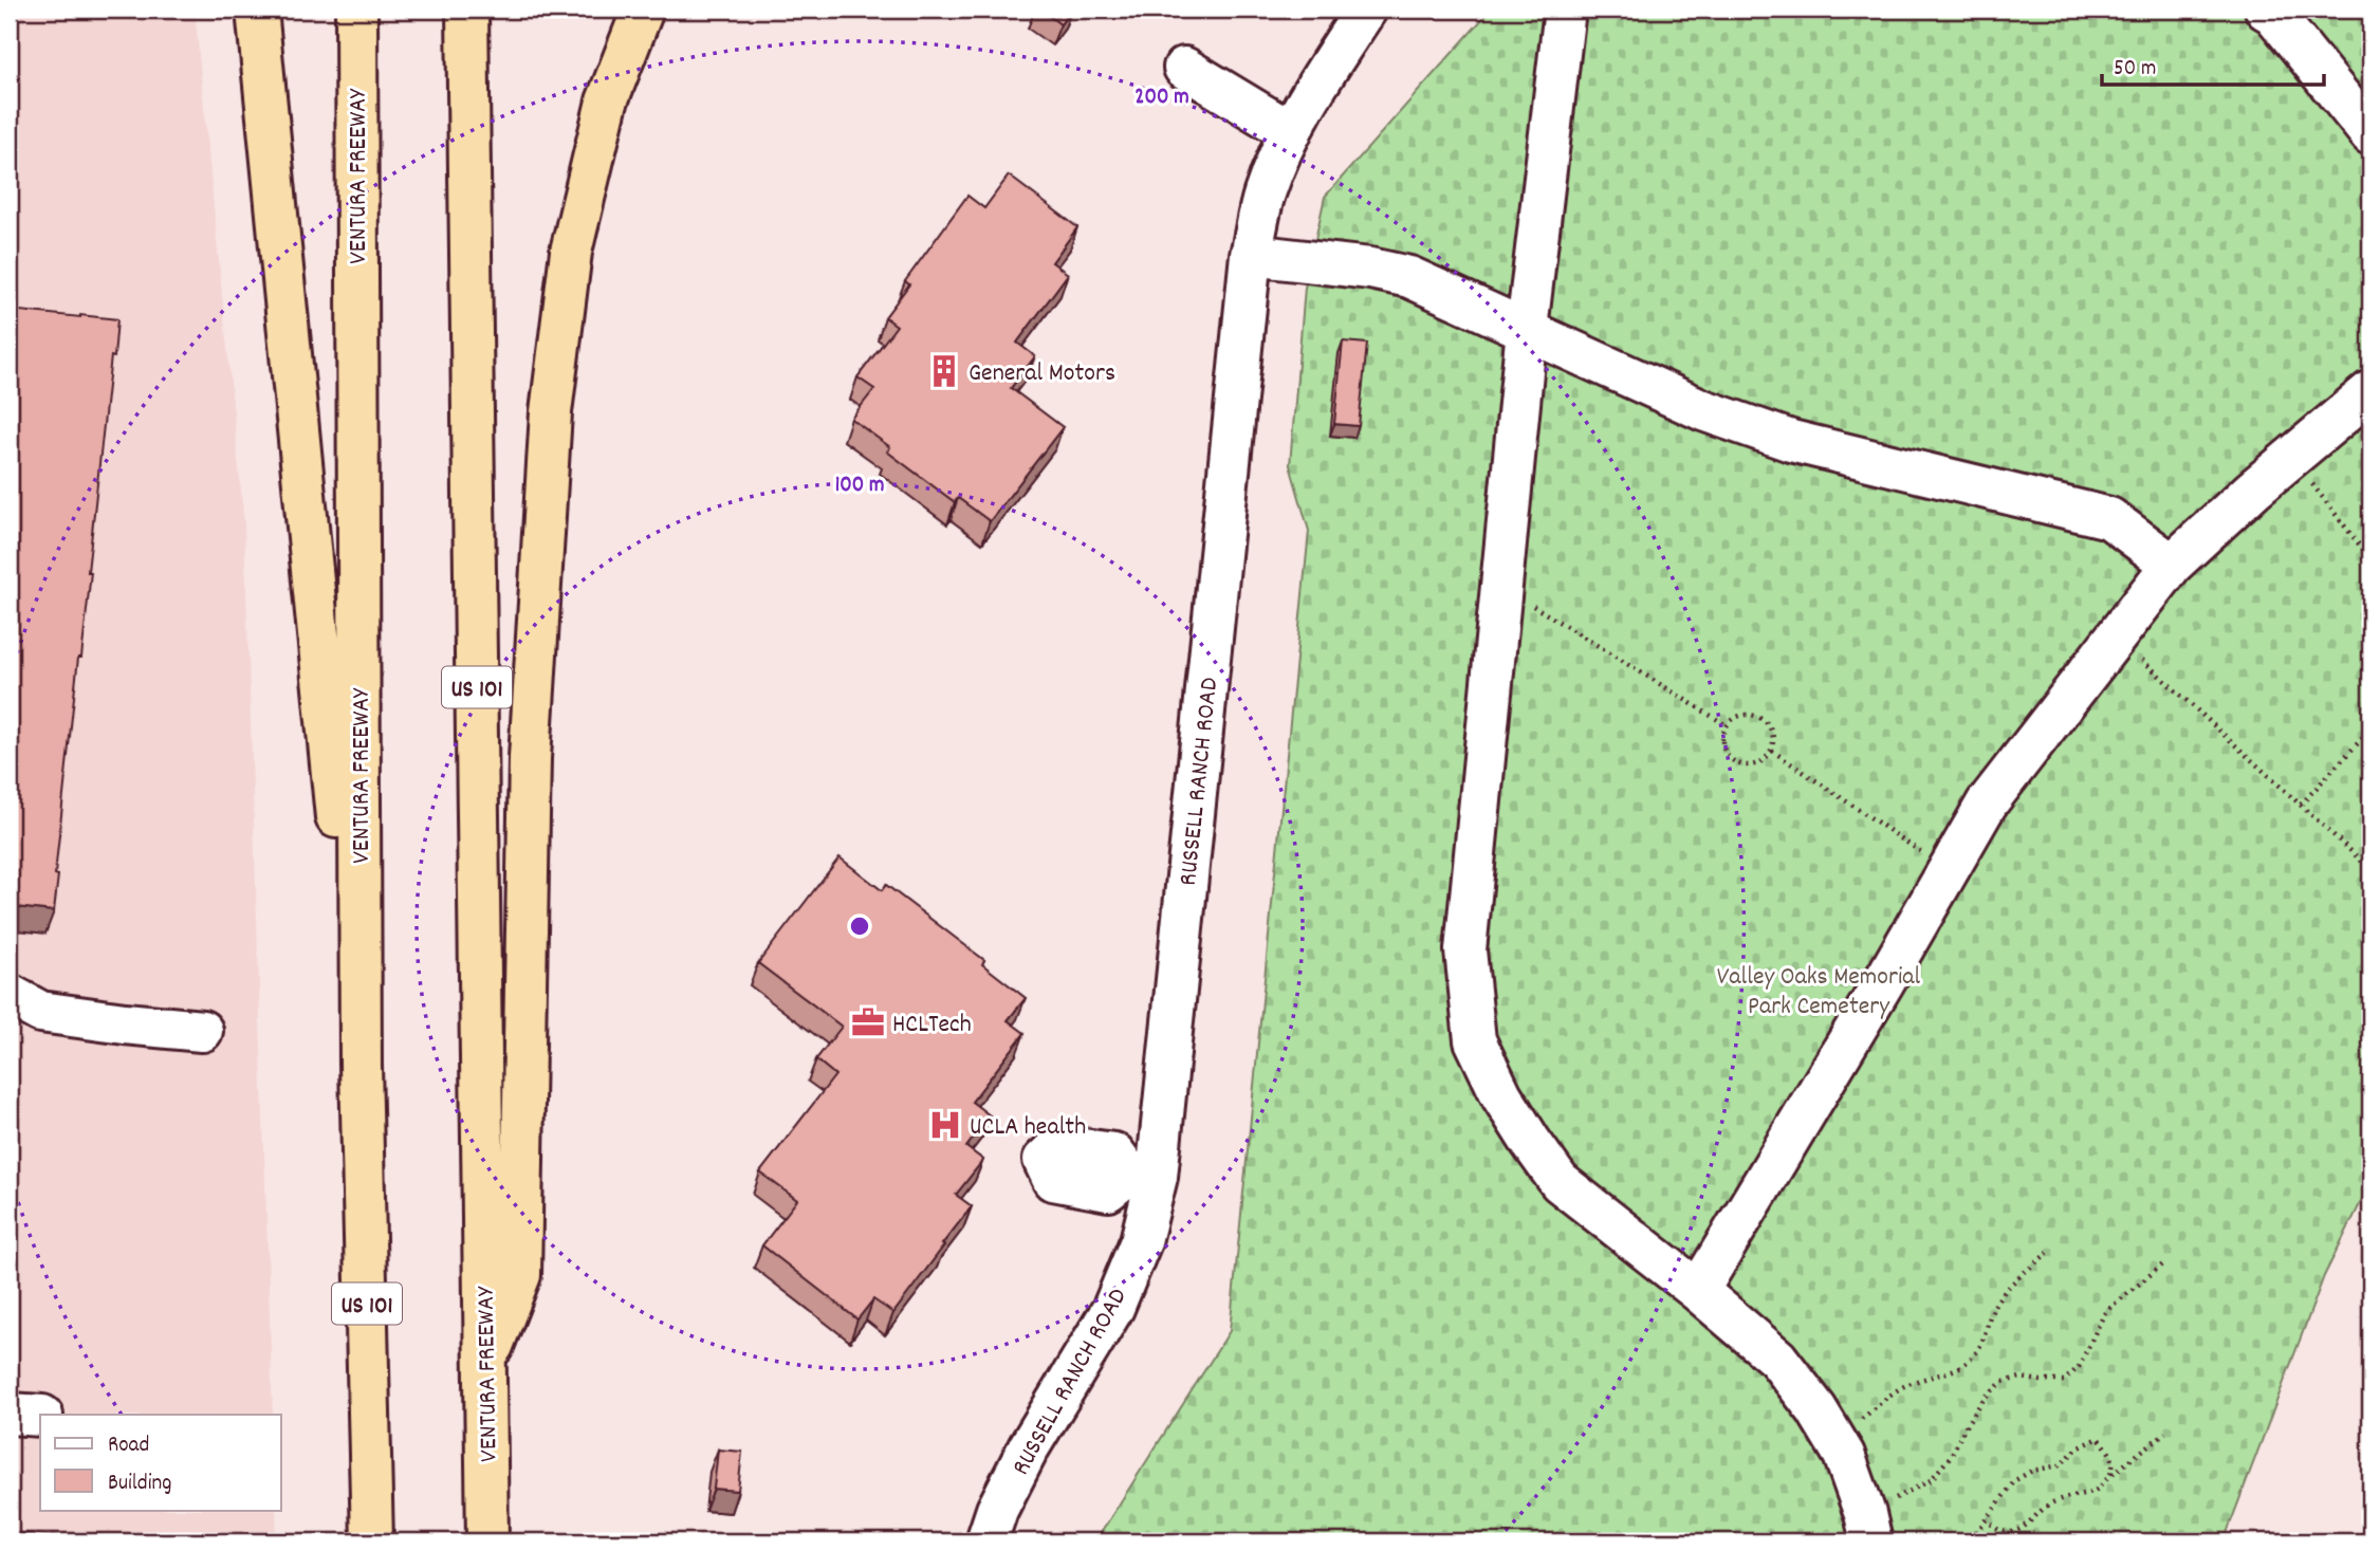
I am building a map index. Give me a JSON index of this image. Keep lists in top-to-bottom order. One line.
{"streets":{"highway":["VENTURA FREEWAY","US 101"],"street":["RUSSELL RANCH ROAD"]},"parks":["Valley Oaks Memorial Park Cemetery"],"places":{"building":["General Motors"],"office":["HCLTech"],"hospital":["UCLA health"]},"legend":["Road","Building"],"scale_bar":"50 m","rings":["200 m","100 m"]}
